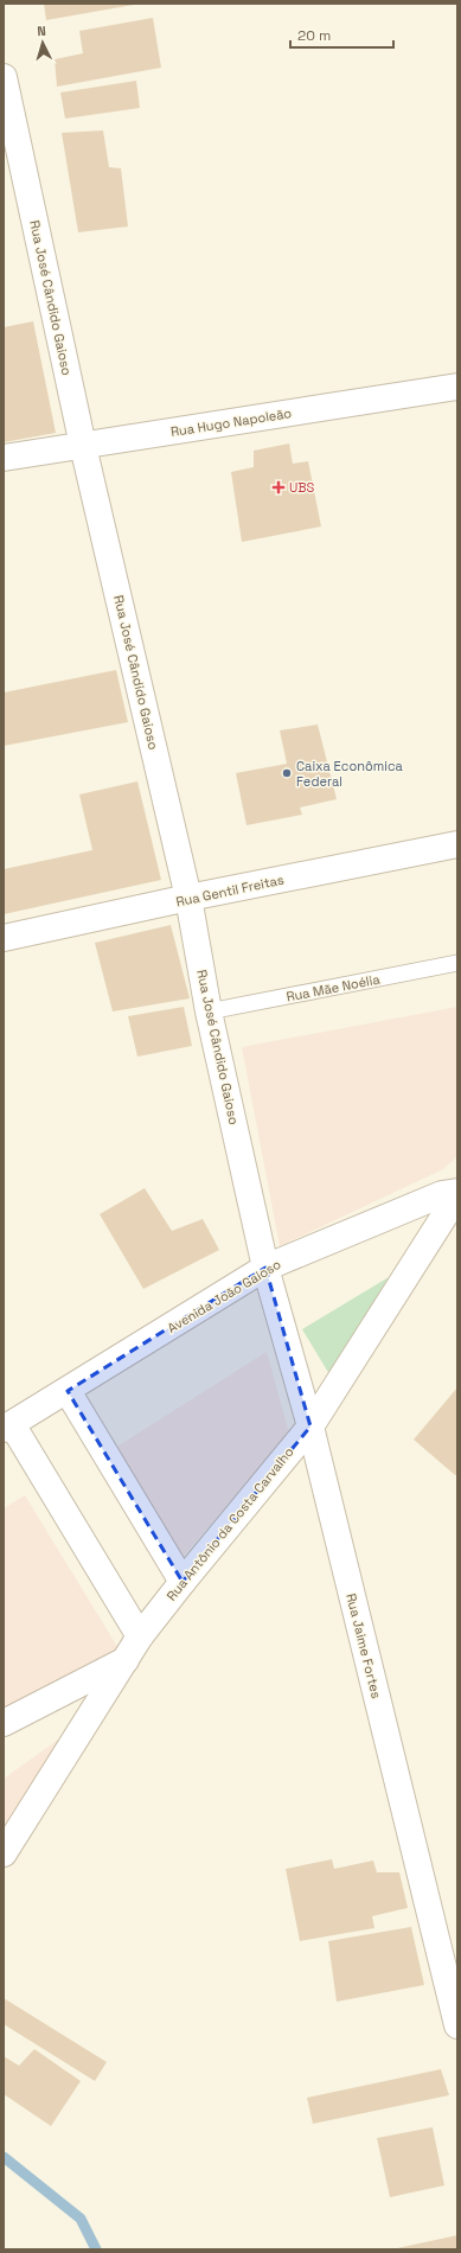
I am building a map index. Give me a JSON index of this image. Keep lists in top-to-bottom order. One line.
{"streets":{"street":["Rua José Cândido Gaioso","Rua Hugo Napoleão","Rua Gentil Freitas","Avenida João Gaioso","Rua Antônio da Costa Carvalho","Rua Jaime Fortes"],"lane":["Rua Mãe Noélia"]},"crossings":[["Rua José Cândido Gaioso","Rua Hugo Napoleão"],["Rua José Cândido Gaioso","Rua Gentil Freitas"],["Rua José Cândido Gaioso","Rua Mãe Noélia"],["Rua José Cândido Gaioso","Avenida João Gaioso"],["Rua José Cândido Gaioso","Rua Jaime Fortes"],["Avenida João Gaioso","Rua Antônio da Costa Carvalho"],["Avenida João Gaioso","Rua Jaime Fortes"],["Rua Antônio da Costa Carvalho","Rua Jaime Fortes"]],"places":{"health":["UBS"],"other":["Caixa Econômica Federal"]},"scale_bar":"20 m","north":"top"}
